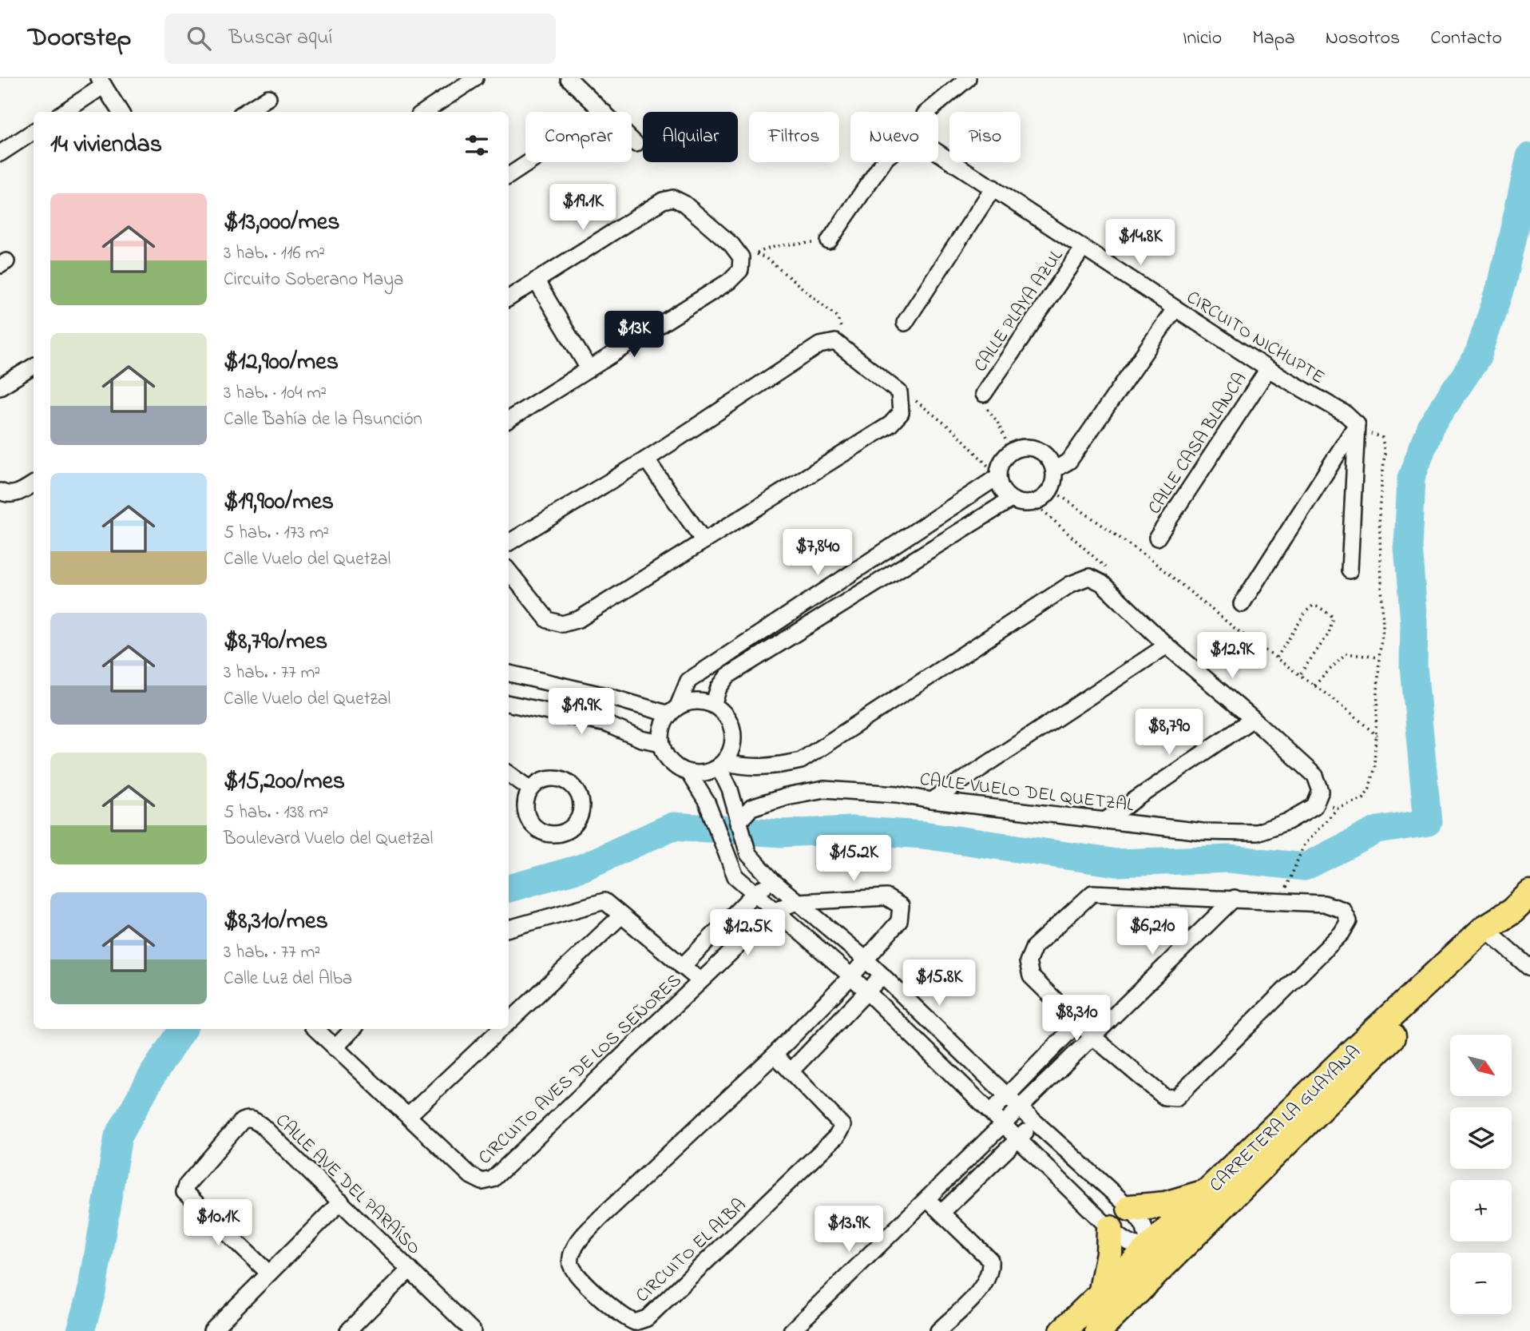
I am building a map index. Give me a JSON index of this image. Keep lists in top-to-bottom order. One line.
{"streets":{"main road":["CARRETERA LA GUAYANA"],"street":["CALLE PLAYA AZUL","CIRCUITO NICHUPTE","CALLE CASA BLANCA","CALLE VUELO DEL QUETZAL","CIRCUITO AVES DE LOS SEÑORES","CALLE AVE DEL PARAÍSO","CIRCUITO EL ALBA"]},"crossings":[["CALLE PLAYA AZUL","CIRCUITO NICHUPTE"],["CIRCUITO NICHUPTE","CALLE CASA BLANCA"]],"north":"bottom right","page":{"header":"Doorstep","search":"Buscar aquí","nav":["Inicio","Mapa","Nosotros","Contacto"],"chip":["Comprar","Alquilar","Filtros","Nuevo","Piso"],"heading":"14 viviendas","list":[{"name":"$13,000/mes","note":"3 hab. · 116 m² · Circuito Soberano Maya"},{"name":"$12,900/mes","note":"3 hab. · 104 m² · Calle Bahía de la Asunción"},{"name":"$19,900/mes","note":"5 hab. · 173 m² · Calle Vuelo del Quetzal"},{"name":"$8,790/mes","note":"3 hab. · 77 m² · Calle Vuelo del Quetzal"},{"name":"$15,200/mes","note":"5 hab. · 138 m² · Boulevard Vuelo del Quetzal"},{"name":"$8,310/mes","note":"3 hab. · 77 m² · Calle Luz del Alba"}],"price":["$19.1K","$14.8K","$13K","$7,840","$12.9K","$19.9K","$8,790","$15.2K","$6,210","$12.5K","$15.8K","$8,310","$10.1K","$13.9K"],"map_buttons":["+","−"]}}
